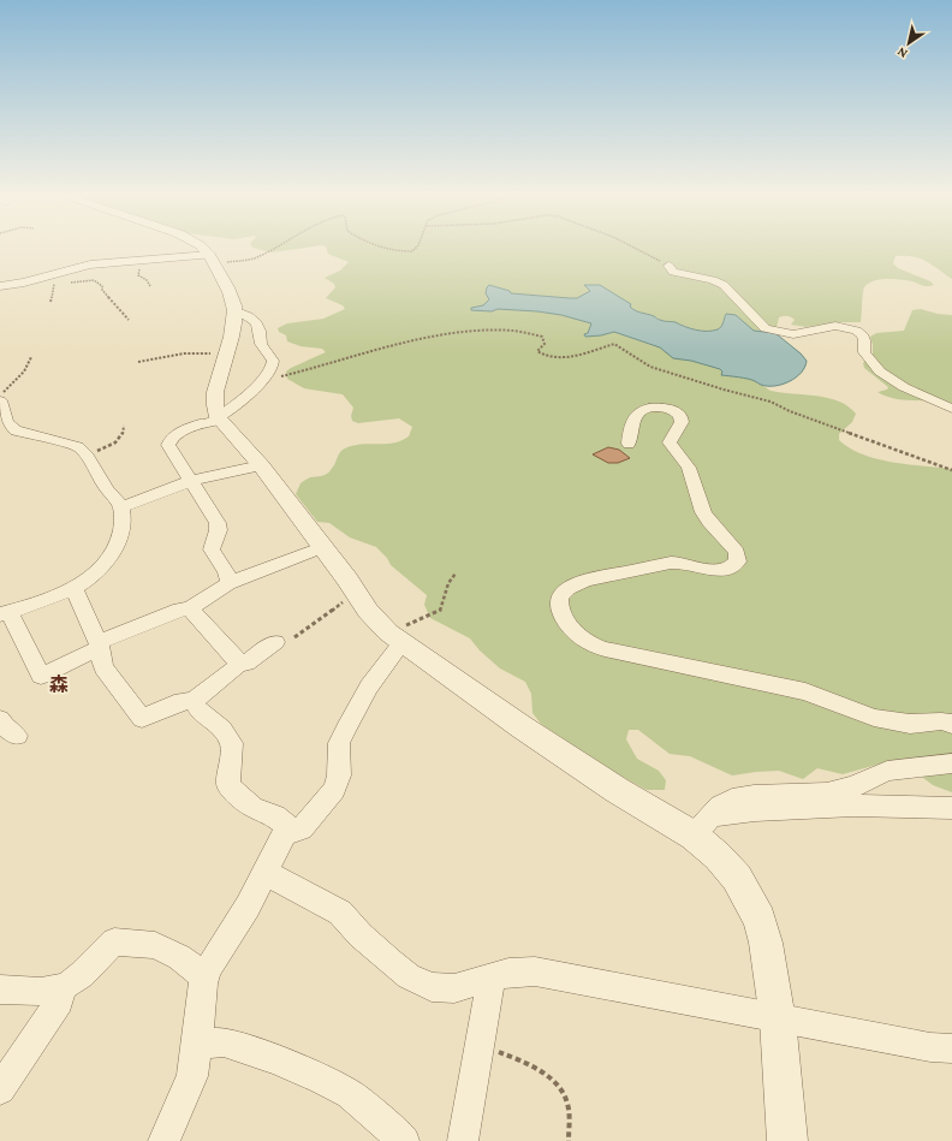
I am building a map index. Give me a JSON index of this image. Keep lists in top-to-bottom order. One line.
{"districts":["森"],"north":"bottom left"}
